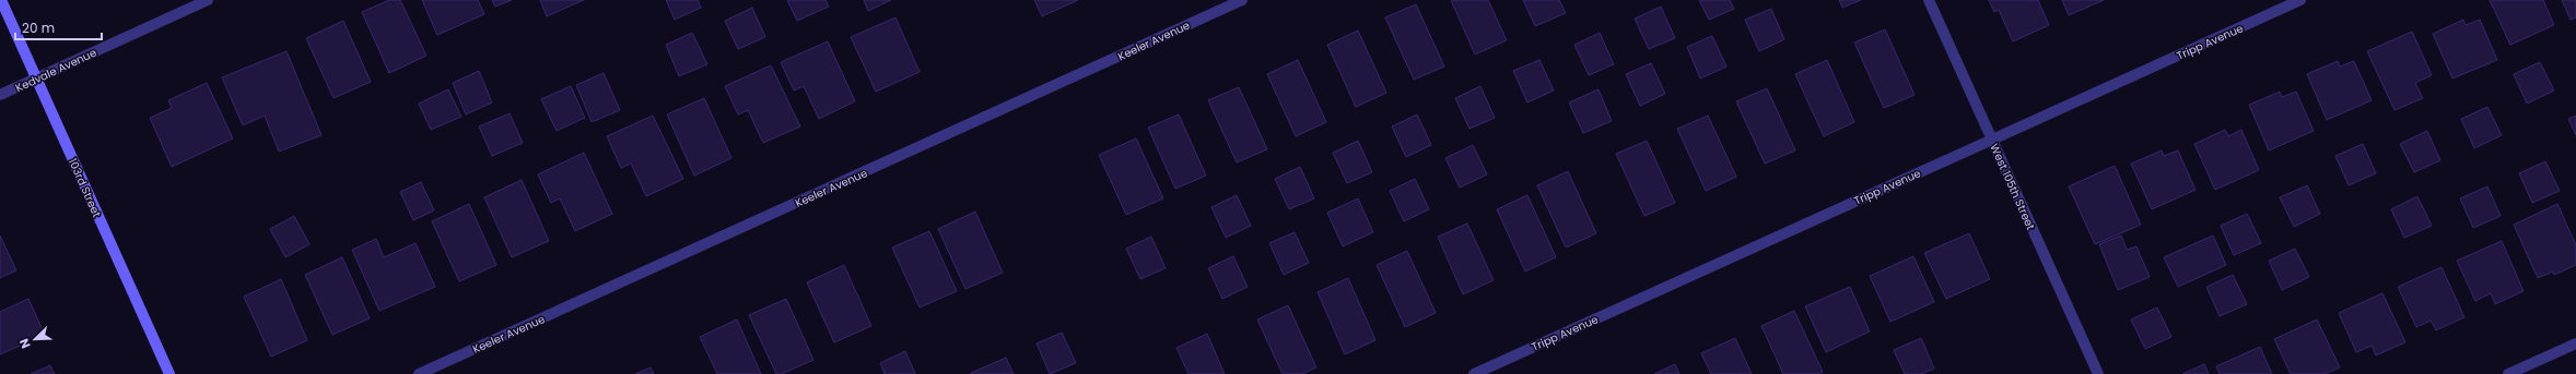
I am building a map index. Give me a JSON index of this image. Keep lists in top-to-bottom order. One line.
{"streets":{"main road":["103rd Street"],"street":["Keeler Avenue","Tripp Avenue","Kedvale Avenue","West 105th Street"]},"crossings":[["Tripp Avenue","West 105th Street"],["Kedvale Avenue","103rd Street"]],"scale_bar":"20 m","north":"bottom left"}
